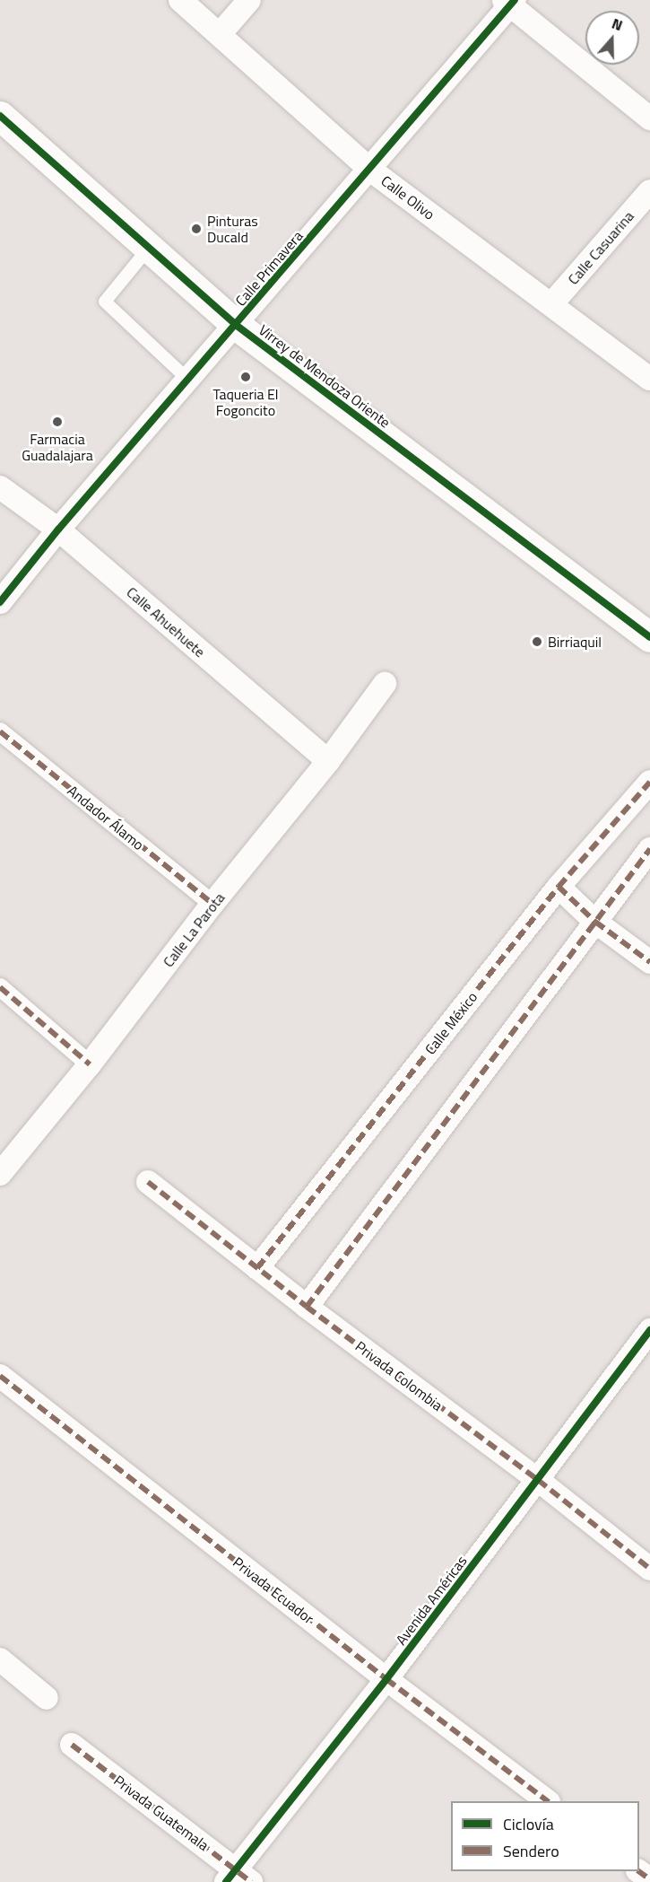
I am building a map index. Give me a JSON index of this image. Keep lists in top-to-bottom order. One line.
{"streets":{"street":["Calle Olivo","Calle Casuarina","Calle Primavera","Virrey de Mendoza Oriente","Calle Ahuehuete","Andador Álamo","Calle La Parota","Calle México","Privada Colombia","Privada Ecuador","Avenida Américas","Privada Guatemala"]},"crossings":[["Calle Olivo","Calle Casuarina"],["Calle Olivo","Calle Primavera"],["Calle Primavera","Virrey de Mendoza Oriente"],["Calle Primavera","Calle Ahuehuete"],["Calle Ahuehuete","Calle La Parota"],["Andador Álamo","Calle La Parota"],["Calle México","Privada Colombia"],["Privada Colombia","Avenida Américas"],["Privada Ecuador","Avenida Américas"],["Avenida Américas","Privada Guatemala"]],"places":["Pinturas Ducald","Taqueria El Fogoncito","Farmacia Guadalajara","Birriaquil"],"legend":["Ciclovía","Sendero"],"north":"top"}
